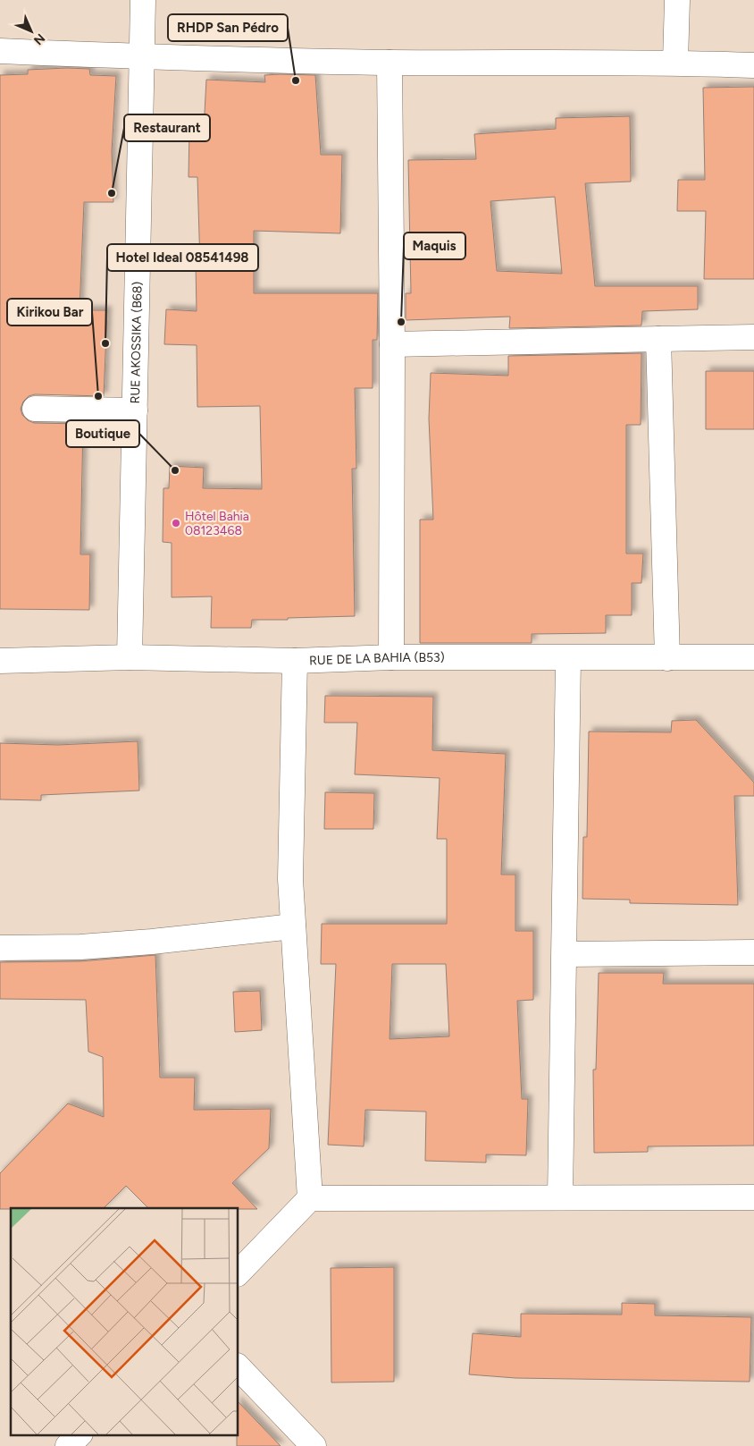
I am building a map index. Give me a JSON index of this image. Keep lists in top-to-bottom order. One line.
{"streets":{"street":["RUE AKOSSIKA (B68)","RUE DE LA BAHIA (B53)"]},"crossings":[["RUE AKOSSIKA (B68)","RUE DE LA BAHIA (B53)"]],"places":["RHDP San Pédro","Restaurant","Maquis","Hotel Ideal 08541498","Kirikou Bar","Boutique","Hôtel Bahia 08123468"],"north":"bottom right"}
